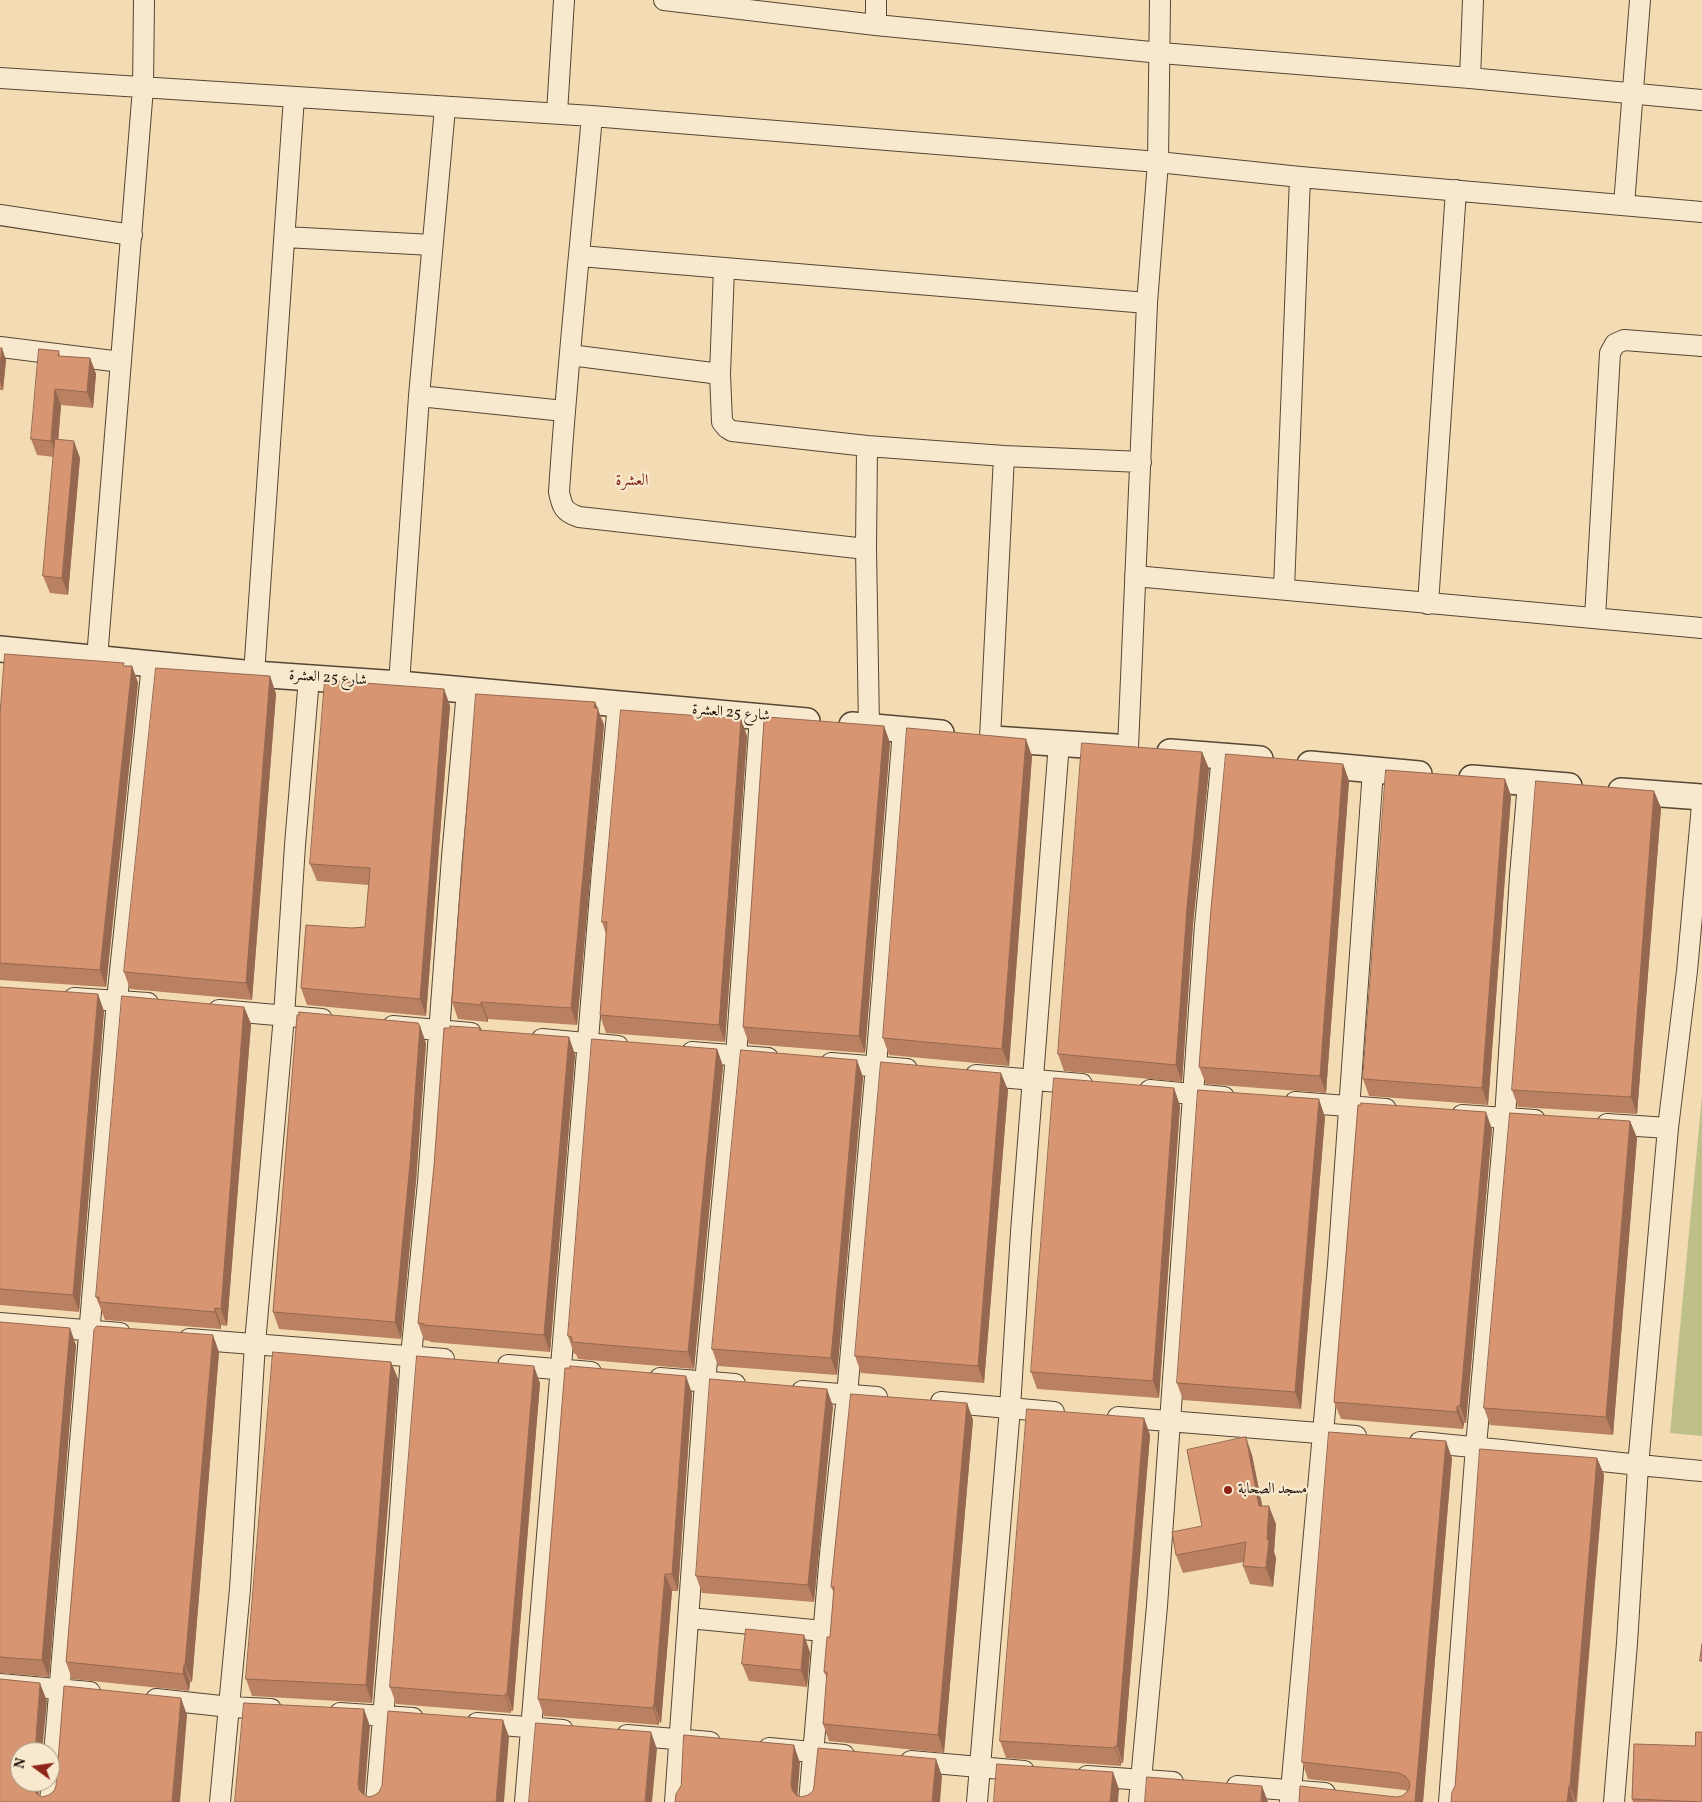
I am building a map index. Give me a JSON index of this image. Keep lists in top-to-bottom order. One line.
{"streets":{"street":["شارع 25 العشرة"]},"districts":["العشرة"],"places":["مسجد الصحابة"],"north":"left"}
